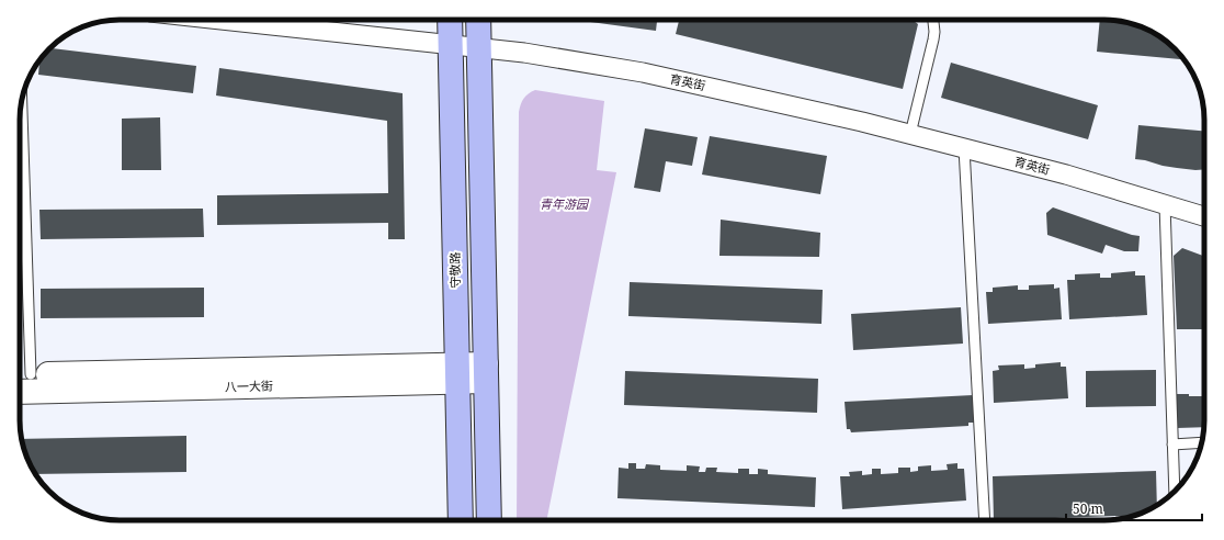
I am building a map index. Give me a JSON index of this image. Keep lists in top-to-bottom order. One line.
{"streets":{"main road":["守敬路"],"street":["育英街","八一大街"]},"crossings":[["育英街","守敬路"],["守敬路","八一大街"]],"parks":["青年游园"],"scale_bar":"50 m"}
